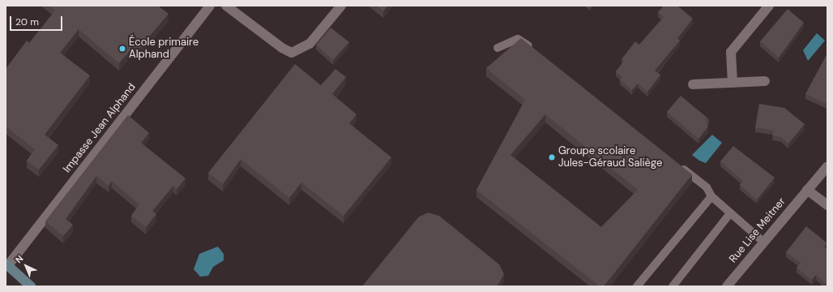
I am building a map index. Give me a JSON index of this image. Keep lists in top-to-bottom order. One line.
{"streets":{"street":["Impasse Jean Alphand","Rue Lise Meitner"]},"places":["École primaire Alphand","Groupe scolaire Jules-Géraud Saliège"],"scale_bar":"20 m","north":"top left"}
